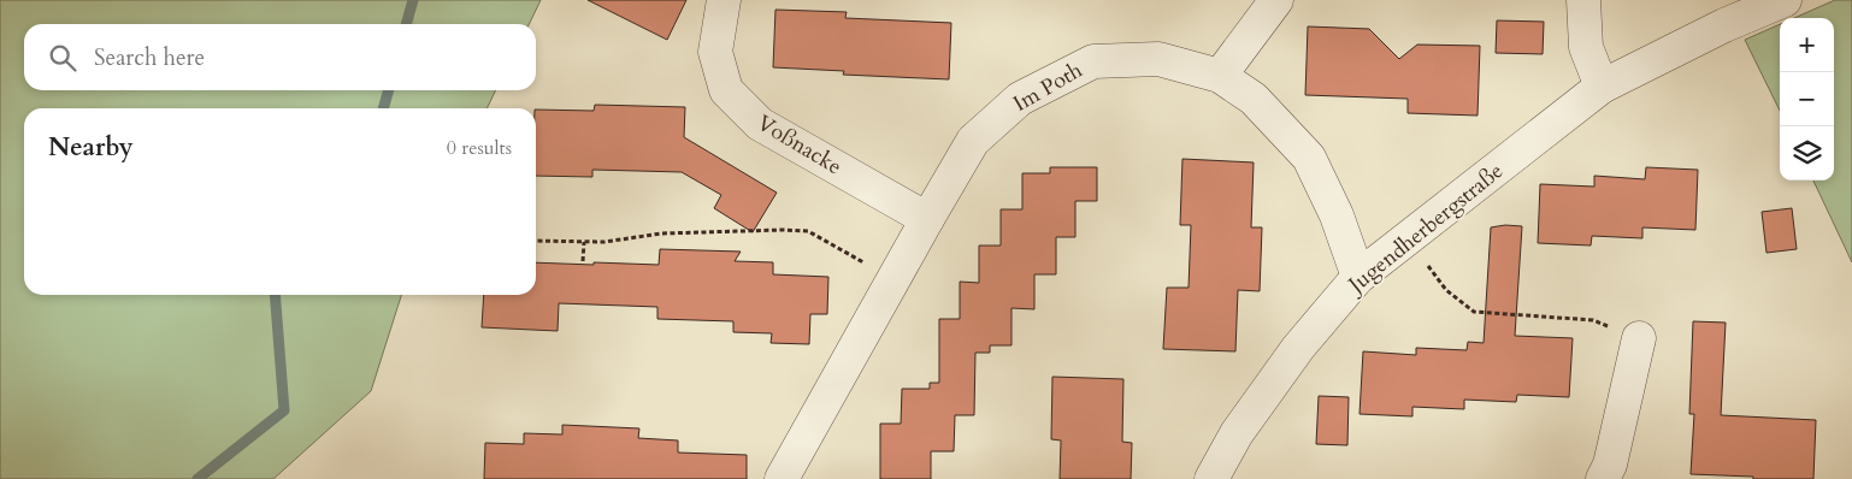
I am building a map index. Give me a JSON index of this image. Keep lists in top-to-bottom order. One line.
{"streets":{"street":["Im Poth","Voßnacke","Jugendherbergstraße"]},"crossings":[["Im Poth","Voßnacke"],["Im Poth","Jugendherbergstraße"]],"page":{"map_buttons":["+","−"],"search":"Search here","heading":["Nearby","0 results"]}}
